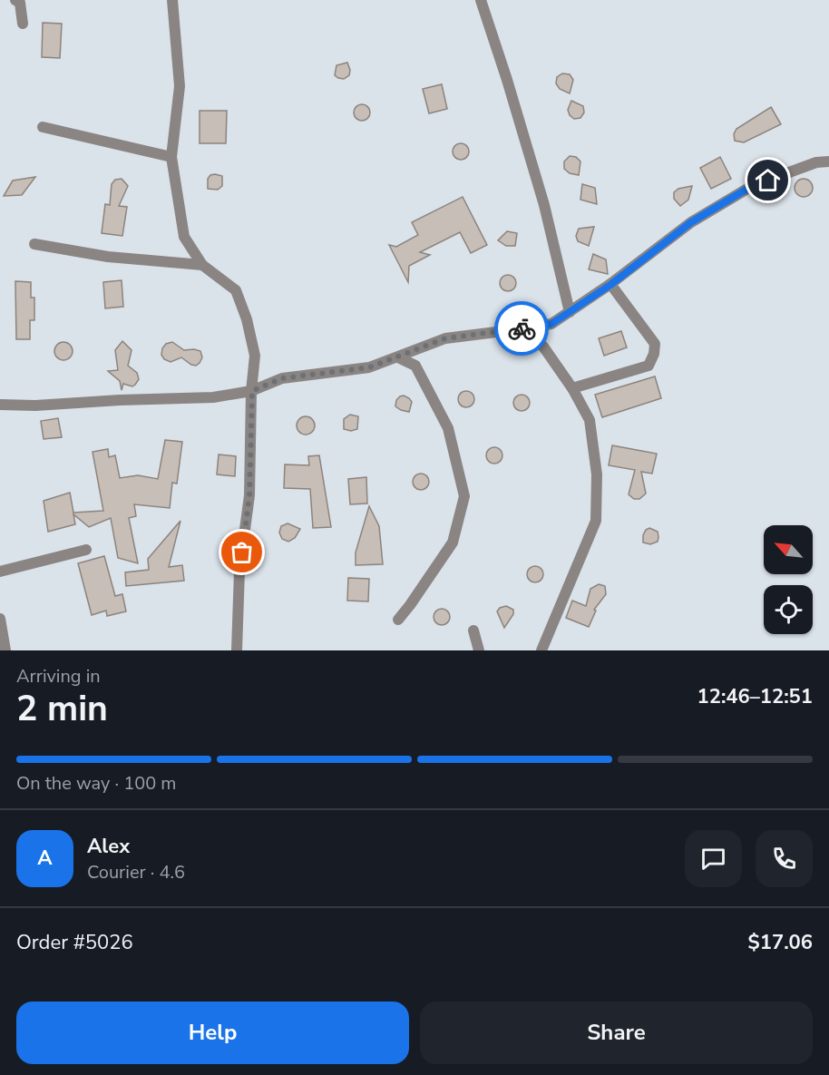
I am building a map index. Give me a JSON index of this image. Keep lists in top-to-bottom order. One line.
{"north":"top left","page":{"heading":["2 min","Arriving in","12:46–12:51"],"panel":["Alex","Courier · 4.6","Order #5026","$17.06"],"bar":"On the way · 100 m","round":"A","buttons":["Help","Share"]}}
